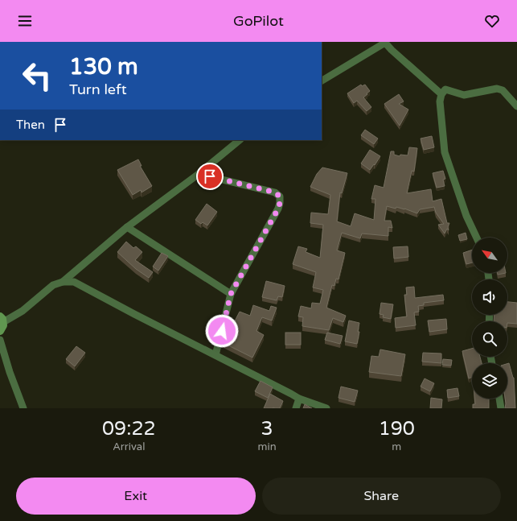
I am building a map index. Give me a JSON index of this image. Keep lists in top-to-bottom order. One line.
{"north":"top left","page":{"header":"GoPilot","turn":["130 m","Turn left"],"then":"Then","eta":["09:22","Arrival","3","min","190","m"],"buttons":["Exit","Share"]}}
